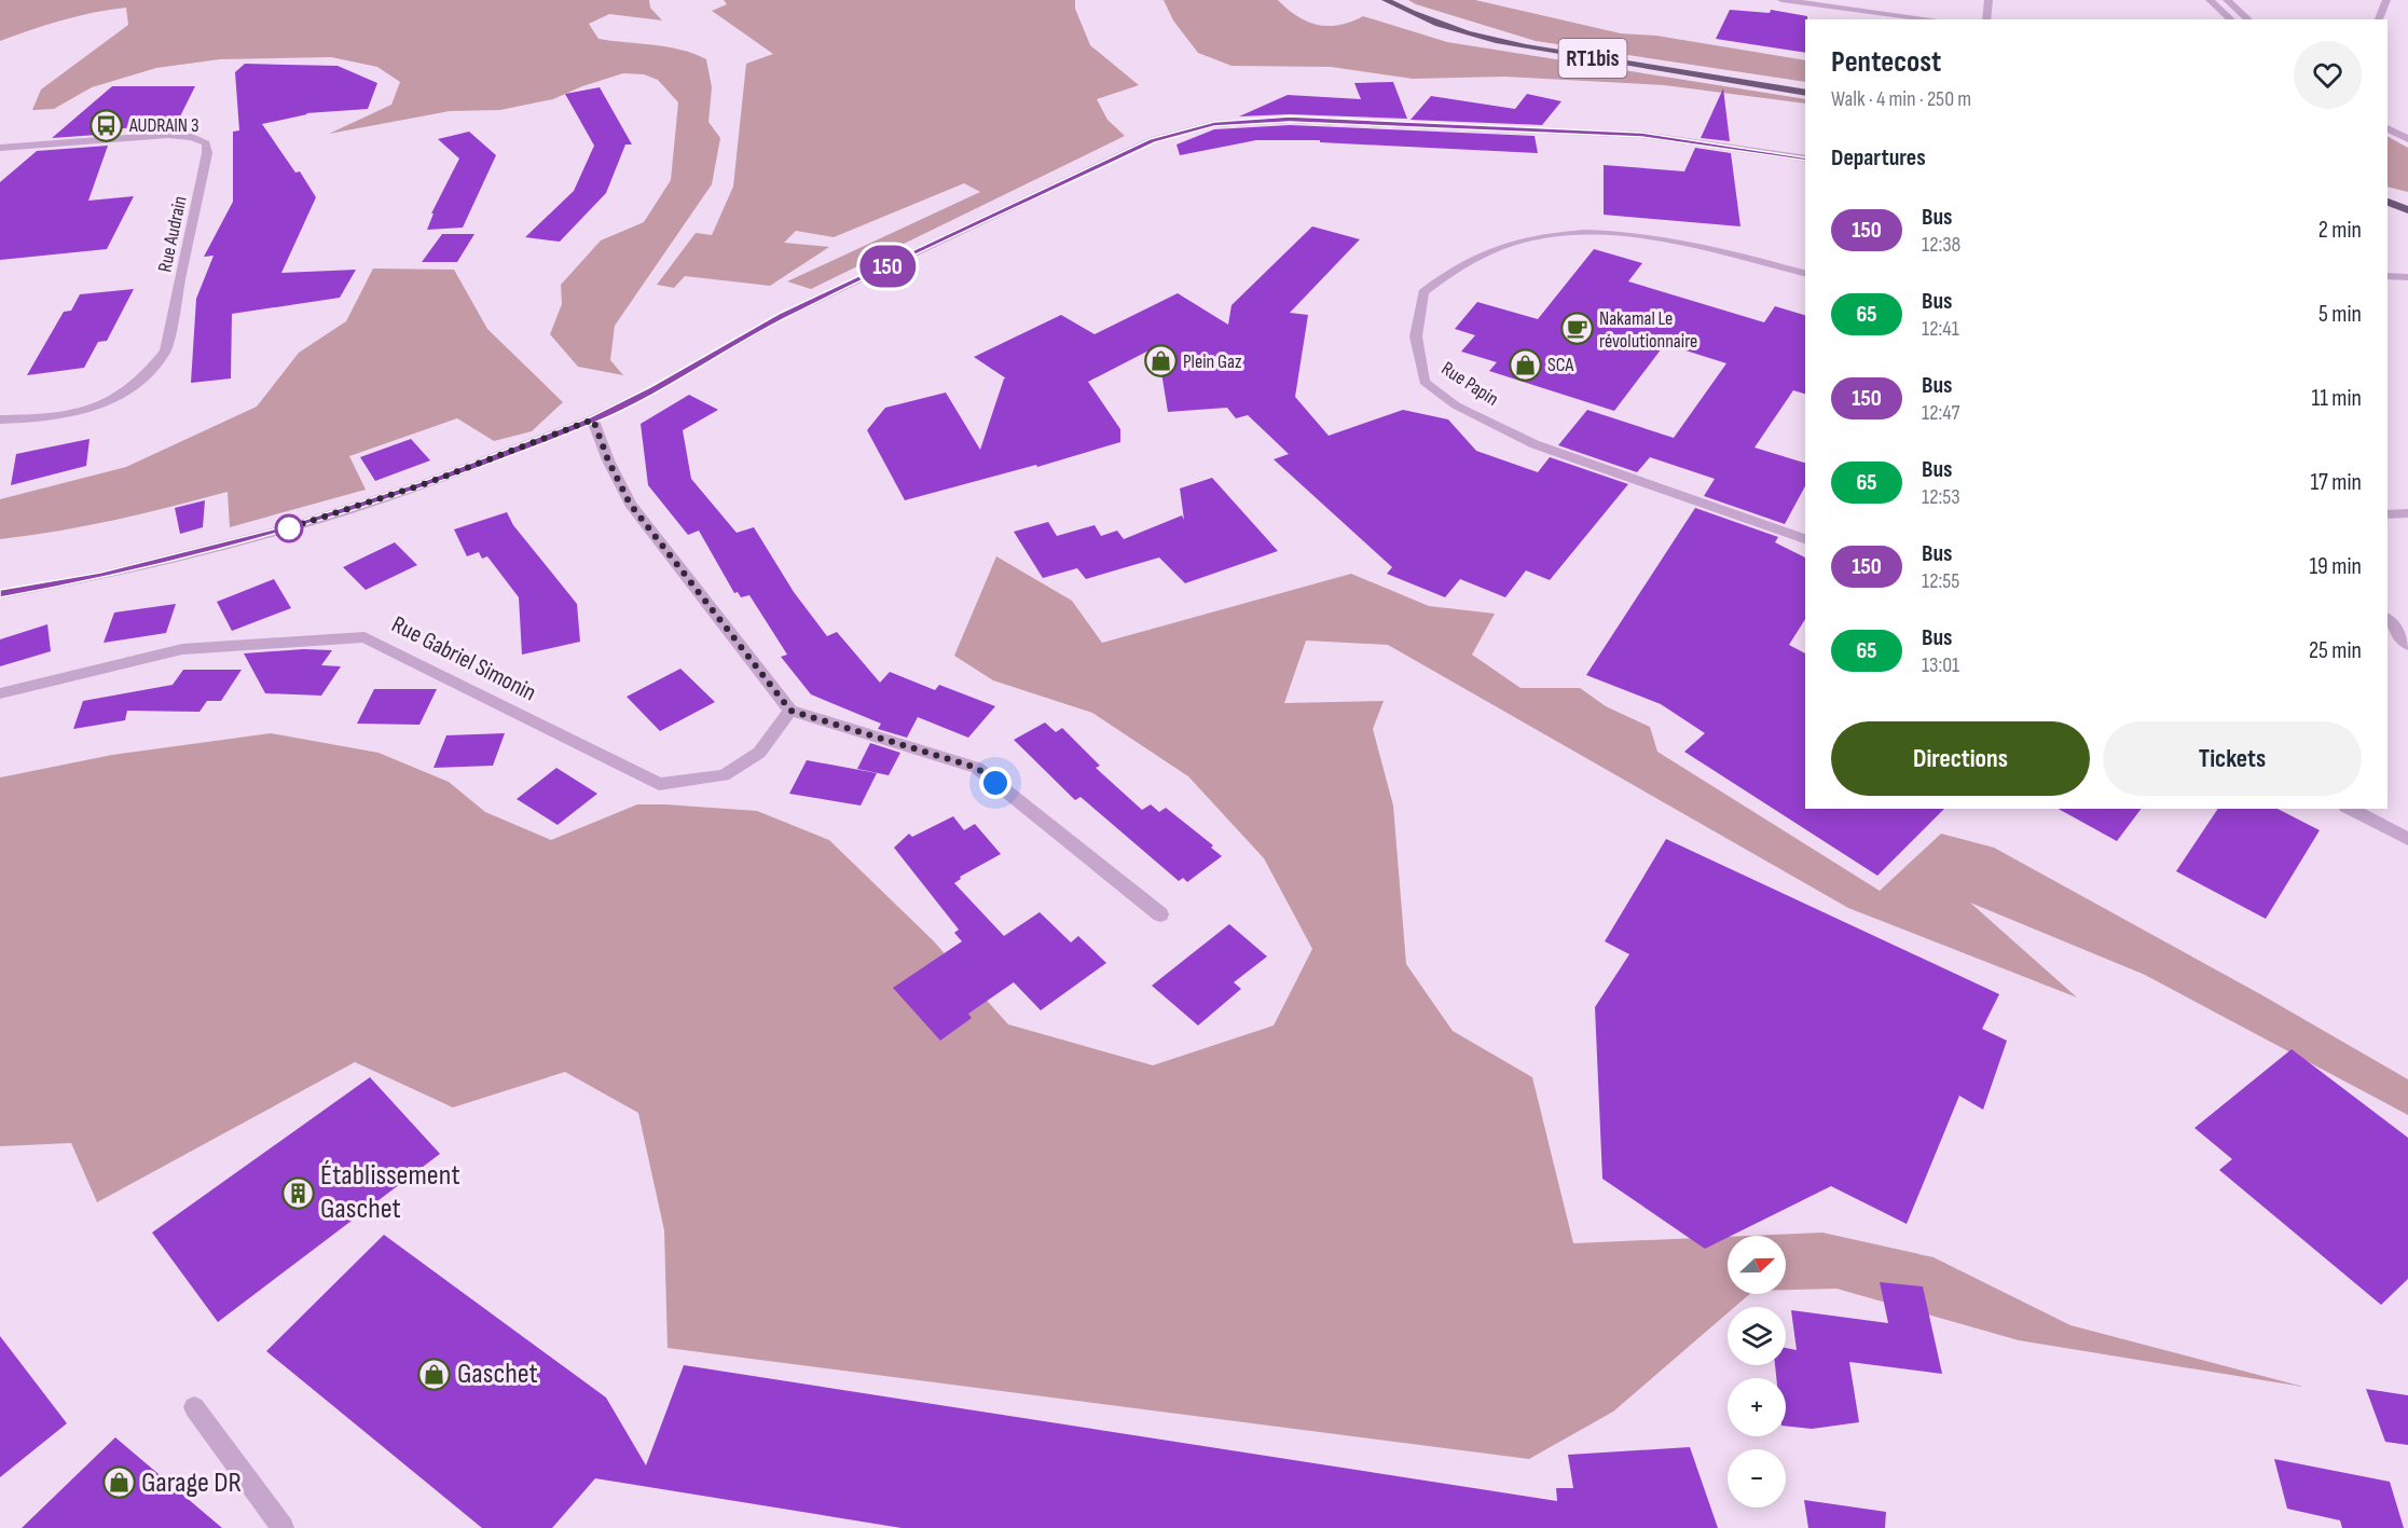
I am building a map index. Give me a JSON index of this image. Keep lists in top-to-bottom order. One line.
{"streets":{"main road":["RT1bis"],"street":["Rue Audrain","Rue Papin","Rue Gabriel Simonin"]},"places":{"bus stop":["AUDRAIN 3"],"cafe":["Nakamal Le révolutionnaire"],"shop":["Plein Gaz","SCA","Gaschet","Garage DR"],"building":["Établissement Gaschet"]},"lines":["bus line 150"],"north":"right","page":{"on_map":"150","heading":[["Pentecost","Walk · 4 min · 250 m"],"Departures"],"list":[{"mark":"150","name":"Bus","note":"12:38","value":"2 min"},{"mark":"65","name":"Bus","note":"12:41","value":"5 min"},{"mark":"150","name":"Bus","note":"12:47","value":"11 min"},{"mark":"65","name":"Bus","note":"12:53","value":"17 min"},{"mark":"150","name":"Bus","note":"12:55","value":"19 min"},{"mark":"65","name":"Bus","note":"13:01","value":"25 min"}],"buttons":["Directions","Tickets"],"map_buttons":["+","−"]}}
